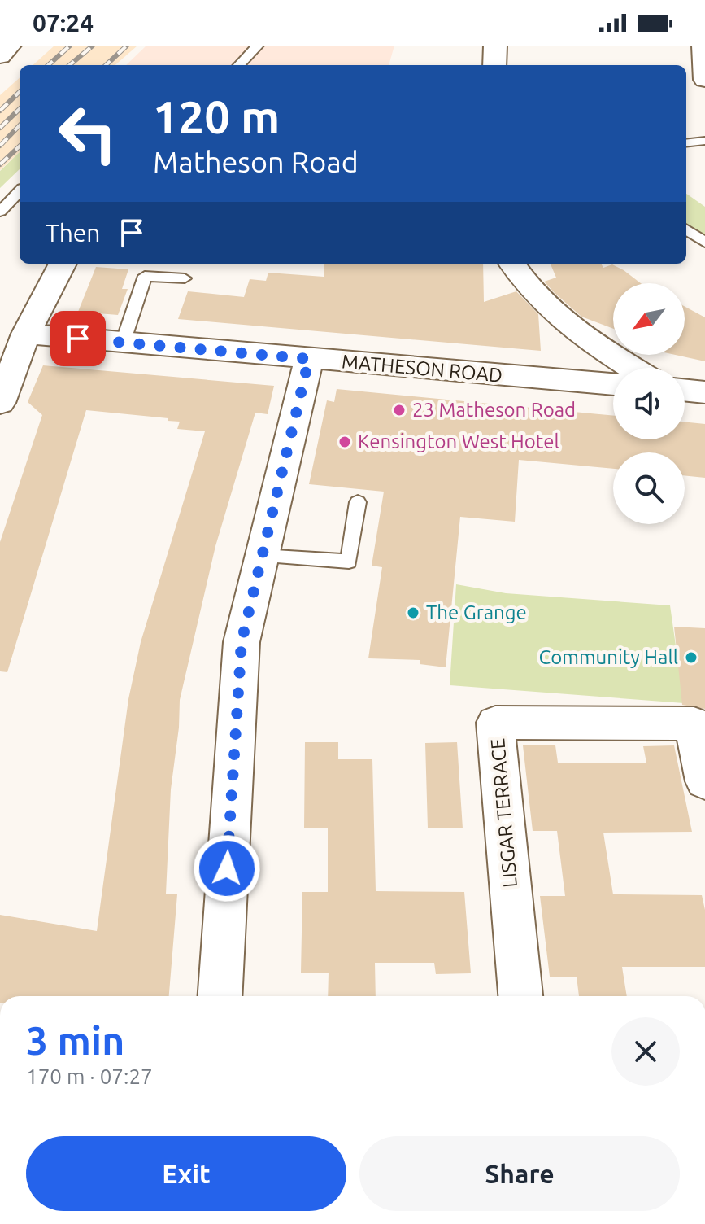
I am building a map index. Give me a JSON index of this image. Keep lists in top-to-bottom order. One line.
{"streets":{"street":["MATHESON ROAD","LISGAR TERRACE"]},"places":["23 Matheson Road","Kensington West Hotel","The Grange","Community Hall"],"north":"bottom left","page":{"status":"07:24","turn":["120 m","Matheson Road"],"then":"Then","heading":["3 min","170 m · 07:27"],"buttons":["Exit","Share"]}}
